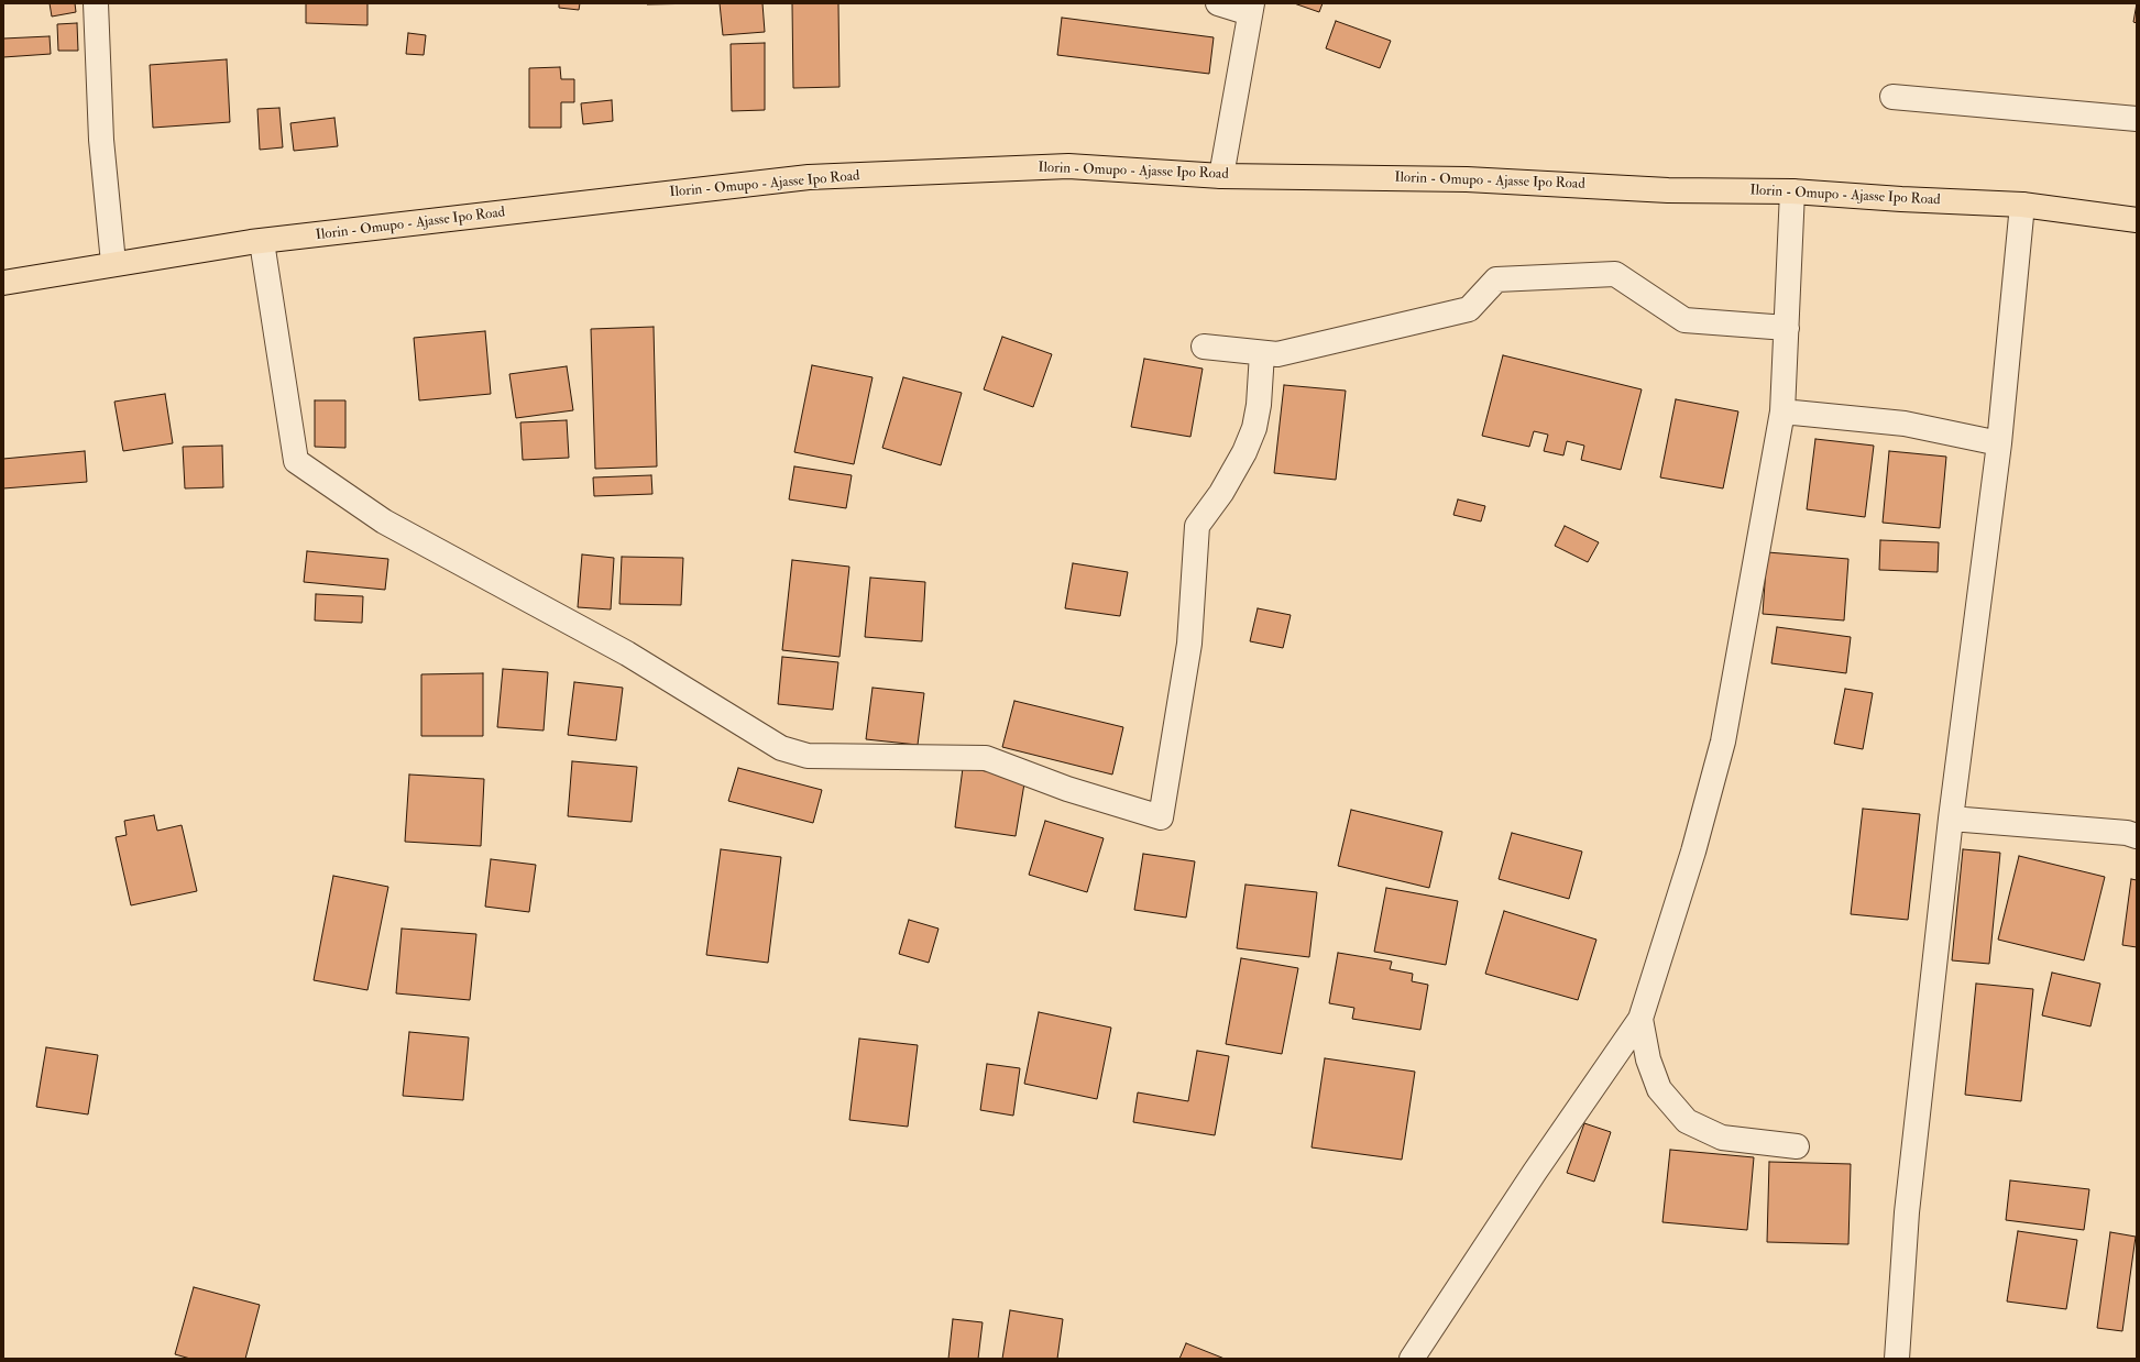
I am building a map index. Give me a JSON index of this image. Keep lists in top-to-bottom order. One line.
{"streets":{"highway":["Ilorin - Omupo - Ajasse Ipo Road"]}}
